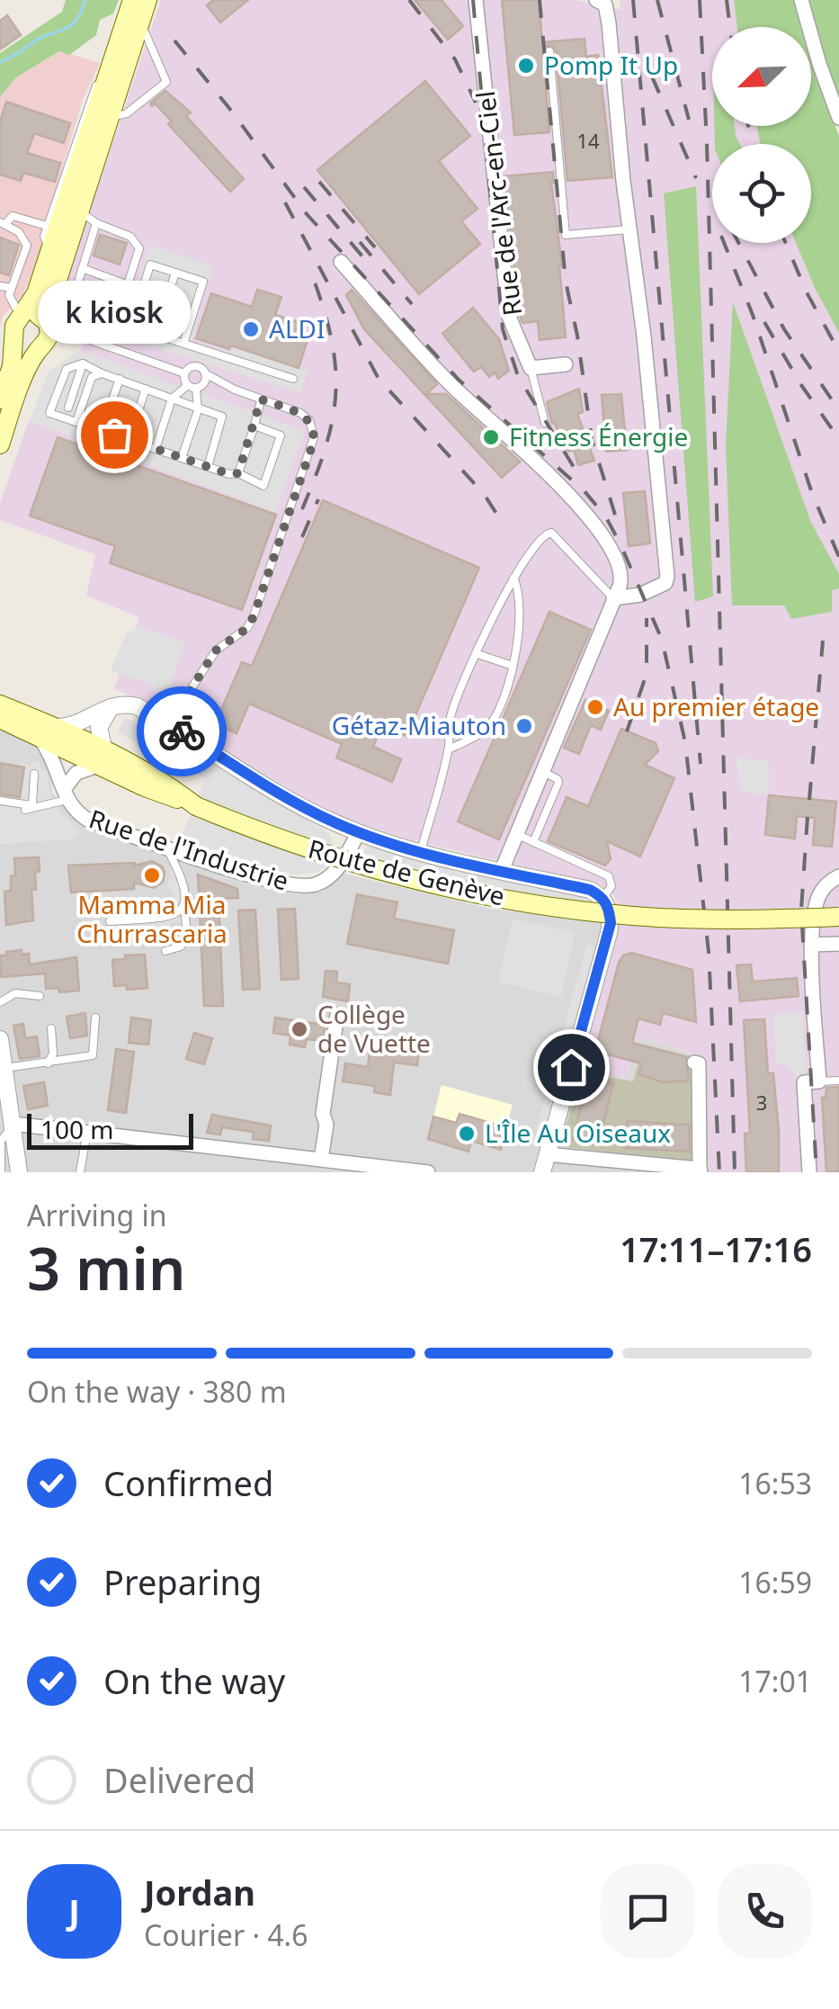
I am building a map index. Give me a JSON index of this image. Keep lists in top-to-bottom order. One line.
{"streets":{"main road":["Route de Genève"],"street":["Rue de l'Arc-en-Ciel","Rue de l'Industrie"]},"crossings":[["Rue de l'Industrie","Route de Genève"]],"places":["Pomp It Up","ALDI","k kiosk","Fitness Énergie","Au premier étage","Gétaz-Miauton","Mamma Mia Churrascaria","Collège de Vuette","L'Île Au Oiseaux"],"house_numbers":["14","3"],"scale_bar":"100 m","north":"bottom left","page":{"bubble":"k kiosk","scale":"100 m","heading":["3 min","Arriving in","17:11–17:16"],"panel":["Jordan","Courier · 4.6"],"bar":"On the way · 380 m","list":[["Confirmed","16:53"],["Preparing","16:59"],["On the way","17:01"],"Delivered"],"round":"J"}}
